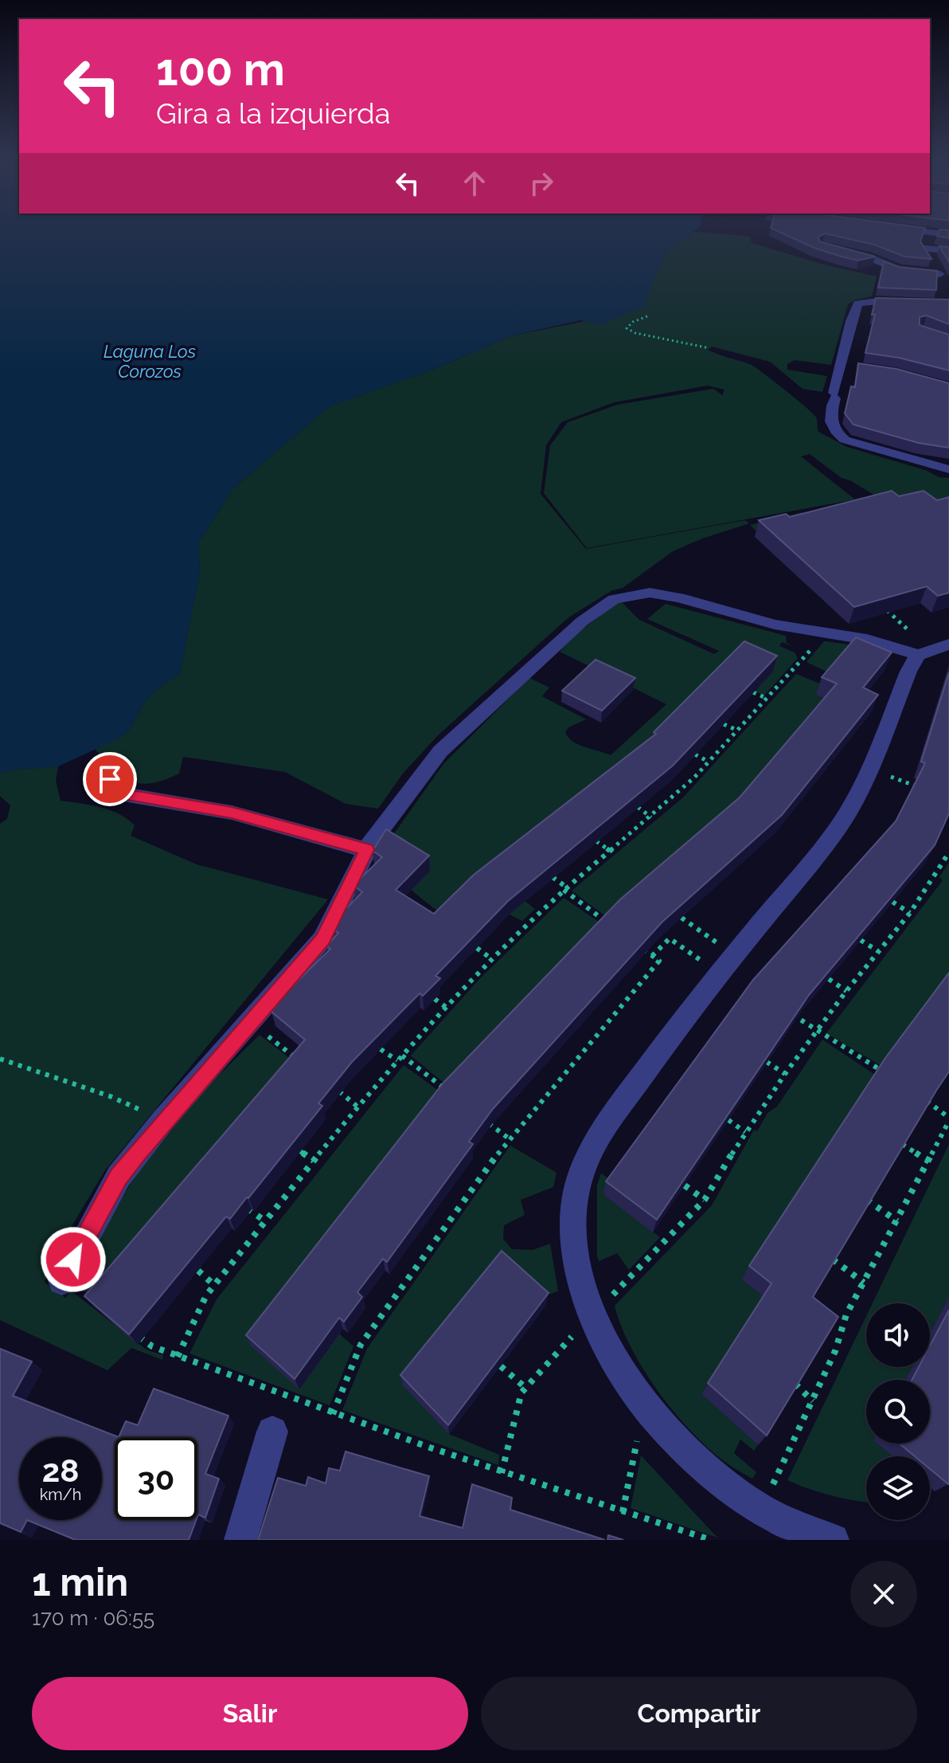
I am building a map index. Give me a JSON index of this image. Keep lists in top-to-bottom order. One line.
{"water":["Laguna Los Corozos"],"page":{"turn":["100 m","Gira a la izquierda"],"speed":"28 km/h","limit":"30","heading":["1 min","170 m · 06:55"],"buttons":["Salir","Compartir"]}}
